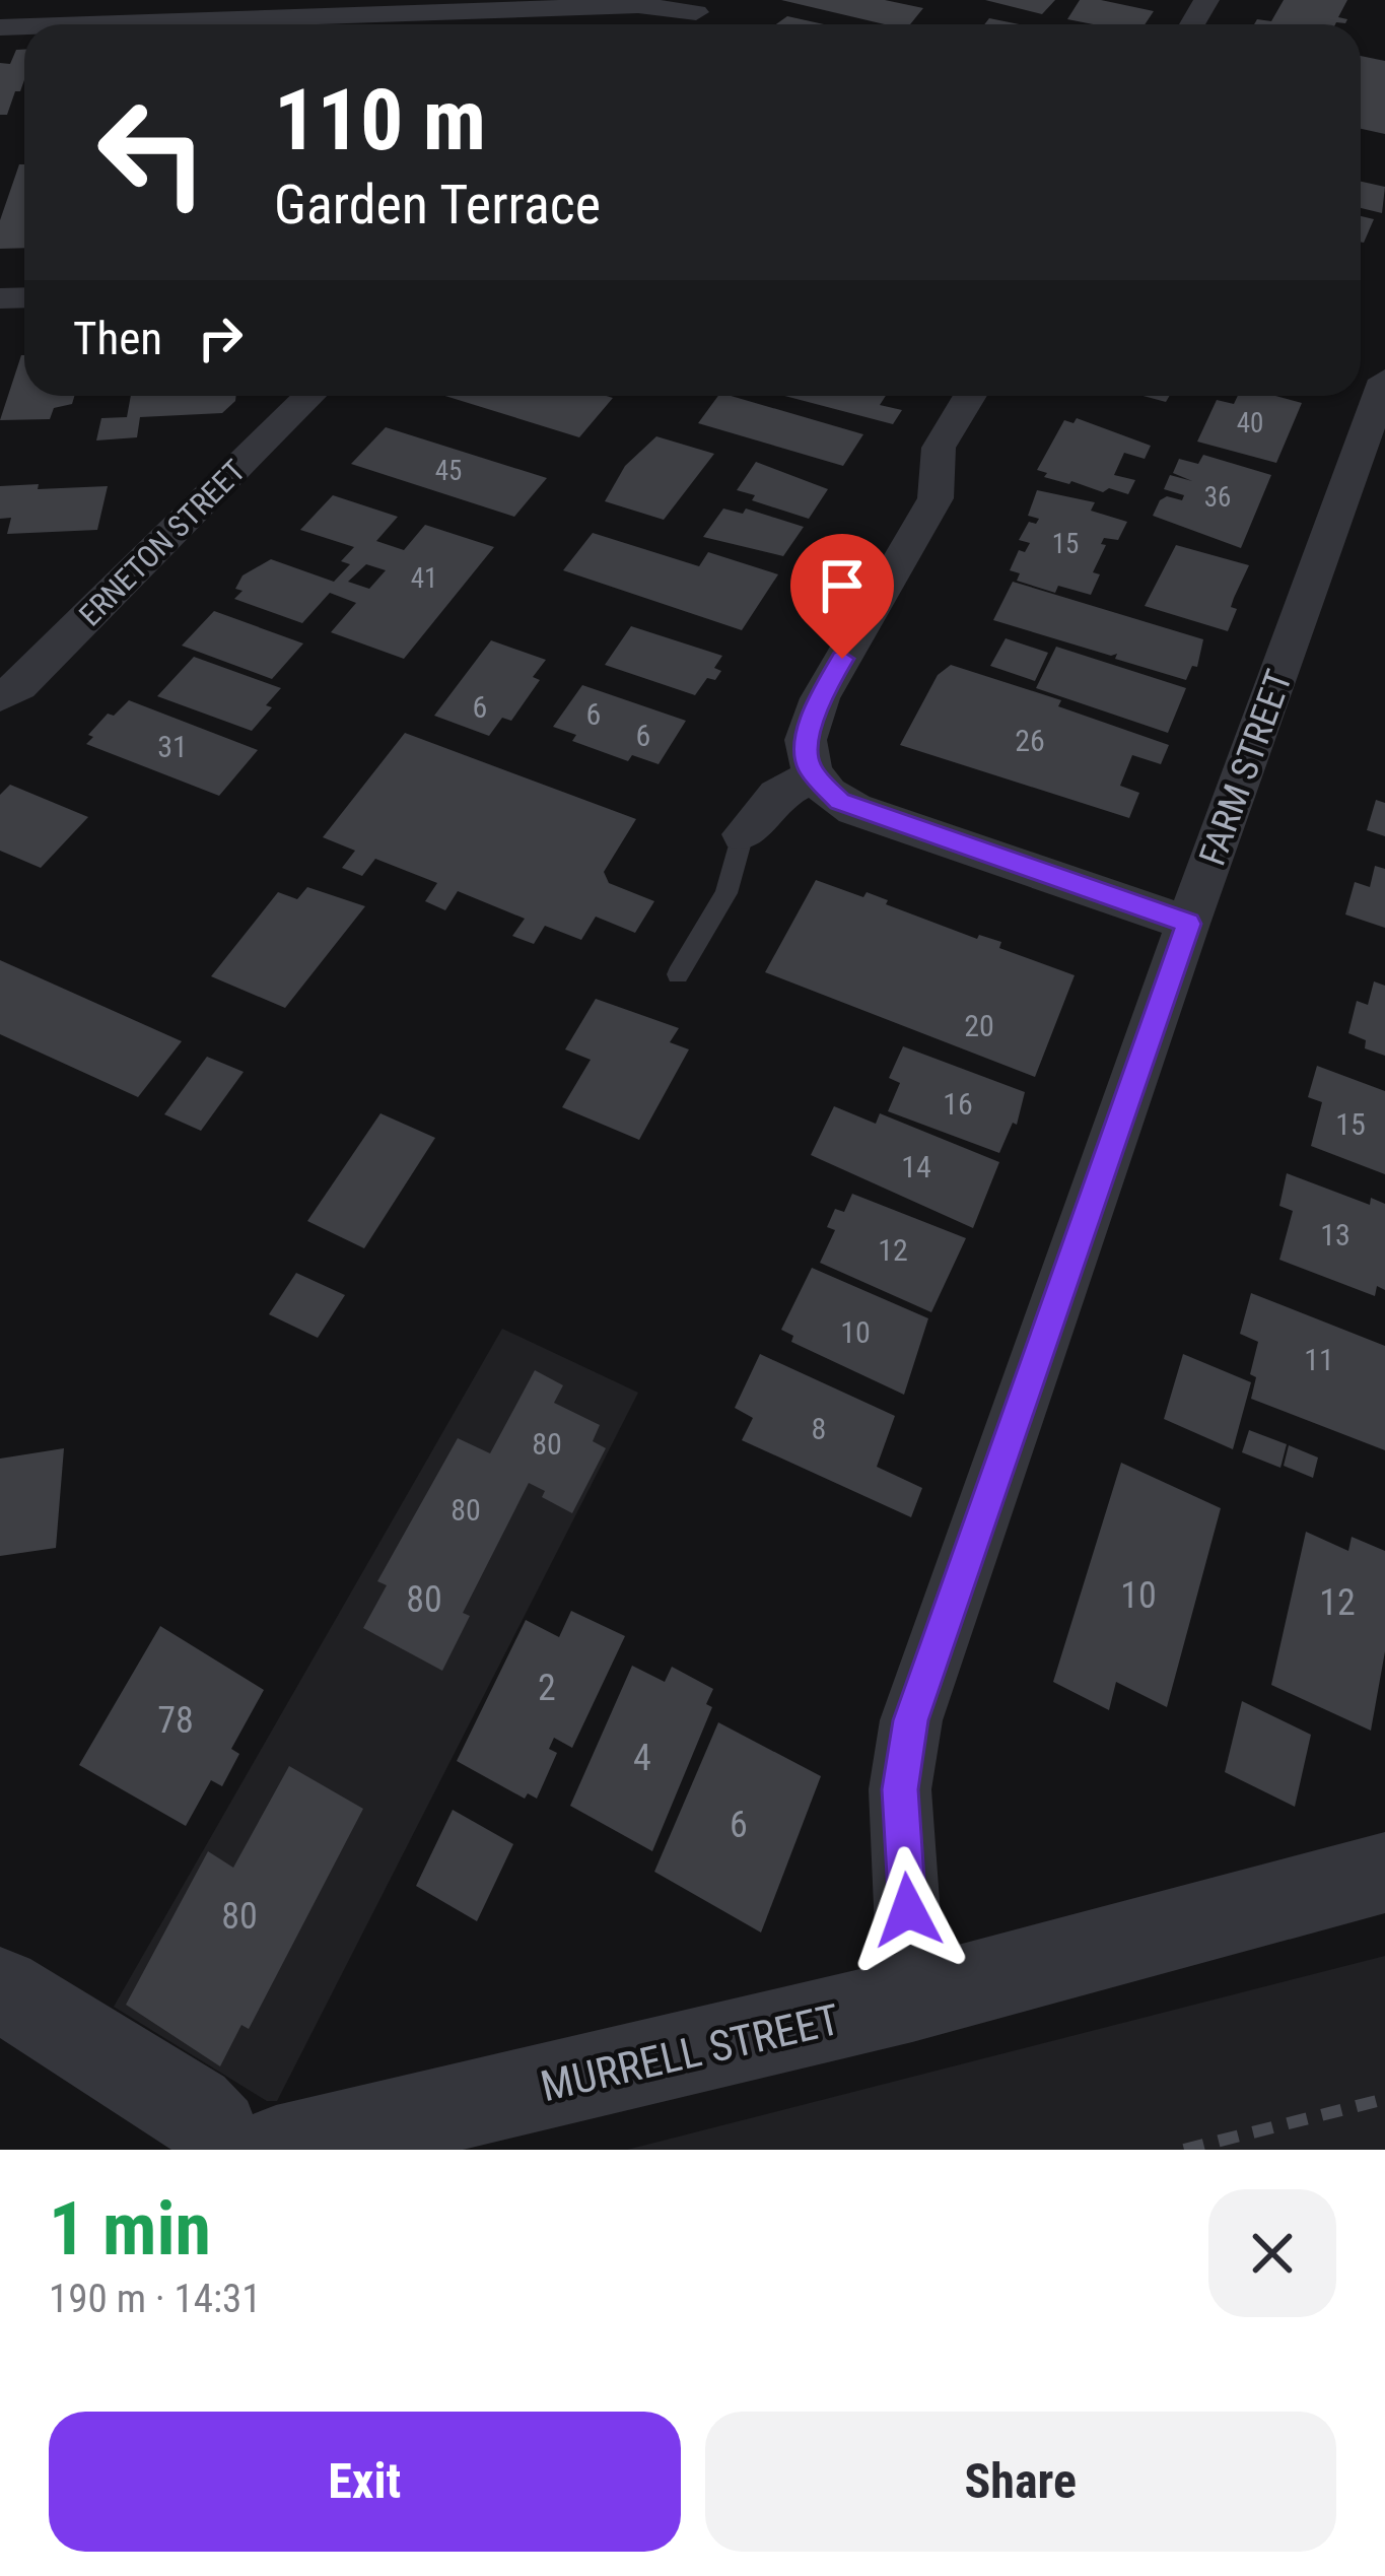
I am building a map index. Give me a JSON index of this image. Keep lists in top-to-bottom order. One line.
{"streets":{"street":["ERNETON STREET","FARM STREET","MURRELL STREET"]},"crossings":[["FARM STREET","MURRELL STREET"]],"house_numbers":["40","45","36","15","41","6","6","6","26","31","20","16","15","14","13","12","10","11","8","80","80","10","80","12","2","78","4","6","80"],"page":{"turn":["110 m","Garden Terrace"],"then":"Then","heading":["1 min","190 m · 14:31"],"buttons":["Exit","Share"]}}
